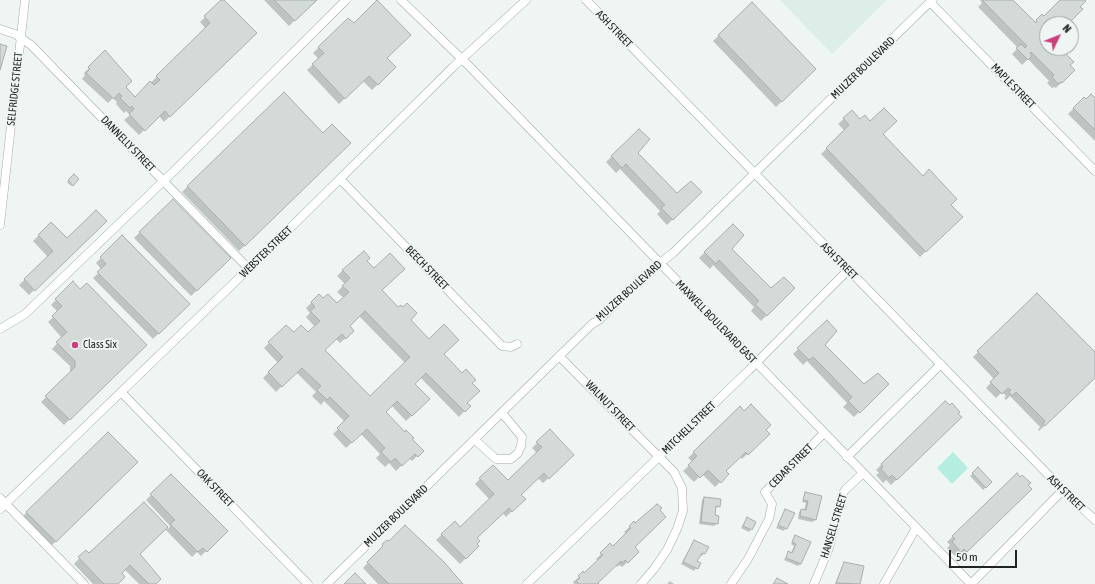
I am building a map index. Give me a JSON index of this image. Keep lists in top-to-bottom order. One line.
{"streets":{"street":["ASH STREET","MULZER BOULEVARD","MAPLE STREET","SELFRIDGE STREET","DANNELLY STREET","WEBSTER STREET","BEECH STREET","MAXWELL BOULEVARD EAST","WALNUT STREET","MITCHELL STREET","CEDAR STREET","OAK STREET","HANSELL STREET"]},"crossings":[["ASH STREET","MULZER BOULEVARD"],["ASH STREET","MITCHELL STREET"],["MULZER BOULEVARD","MAPLE STREET"],["MULZER BOULEVARD","MAXWELL BOULEVARD EAST"],["MULZER BOULEVARD","WALNUT STREET"],["SELFRIDGE STREET","DANNELLY STREET"],["DANNELLY STREET","WEBSTER STREET"],["WEBSTER STREET","BEECH STREET"],["WEBSTER STREET","MAXWELL BOULEVARD EAST"],["WEBSTER STREET","OAK STREET"],["MAXWELL BOULEVARD EAST","MITCHELL STREET"],["MAXWELL BOULEVARD EAST","CEDAR STREET"],["MAXWELL BOULEVARD EAST","HANSELL STREET"],["WALNUT STREET","MITCHELL STREET"]],"places":["Class Six"],"scale_bar":"50 m","north":"top right"}
